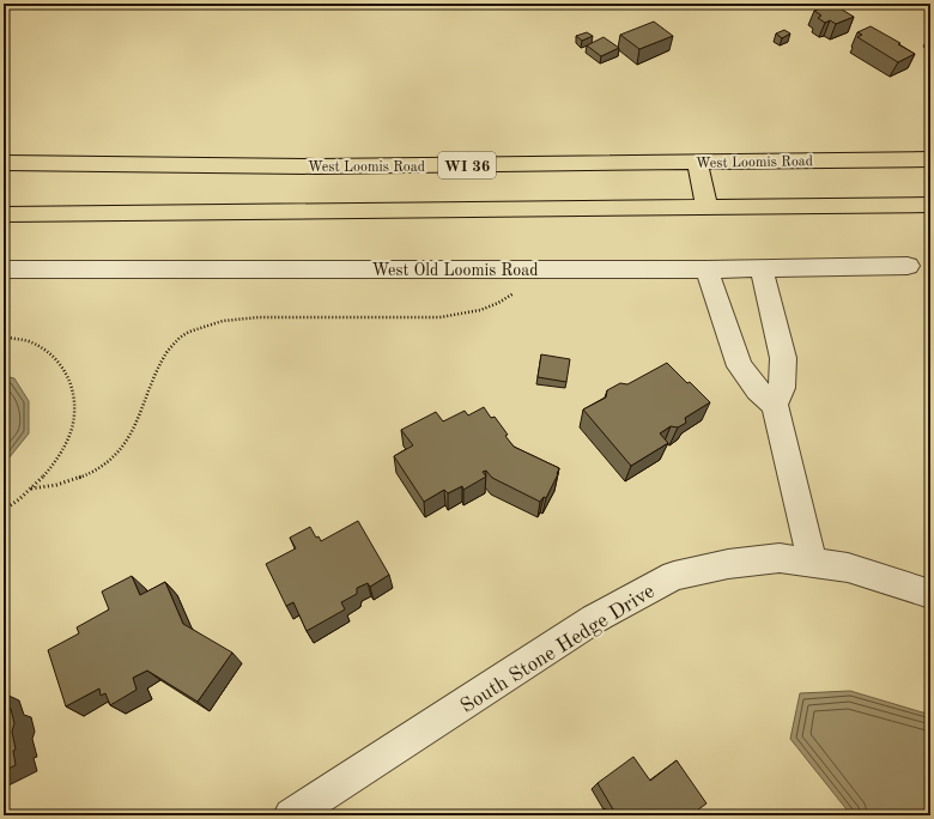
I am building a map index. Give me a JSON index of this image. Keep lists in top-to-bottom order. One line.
{"streets":{"main road":["West Loomis Road","WI 36"],"street":["West Old Loomis Road","South Stone Hedge Drive"]}}
